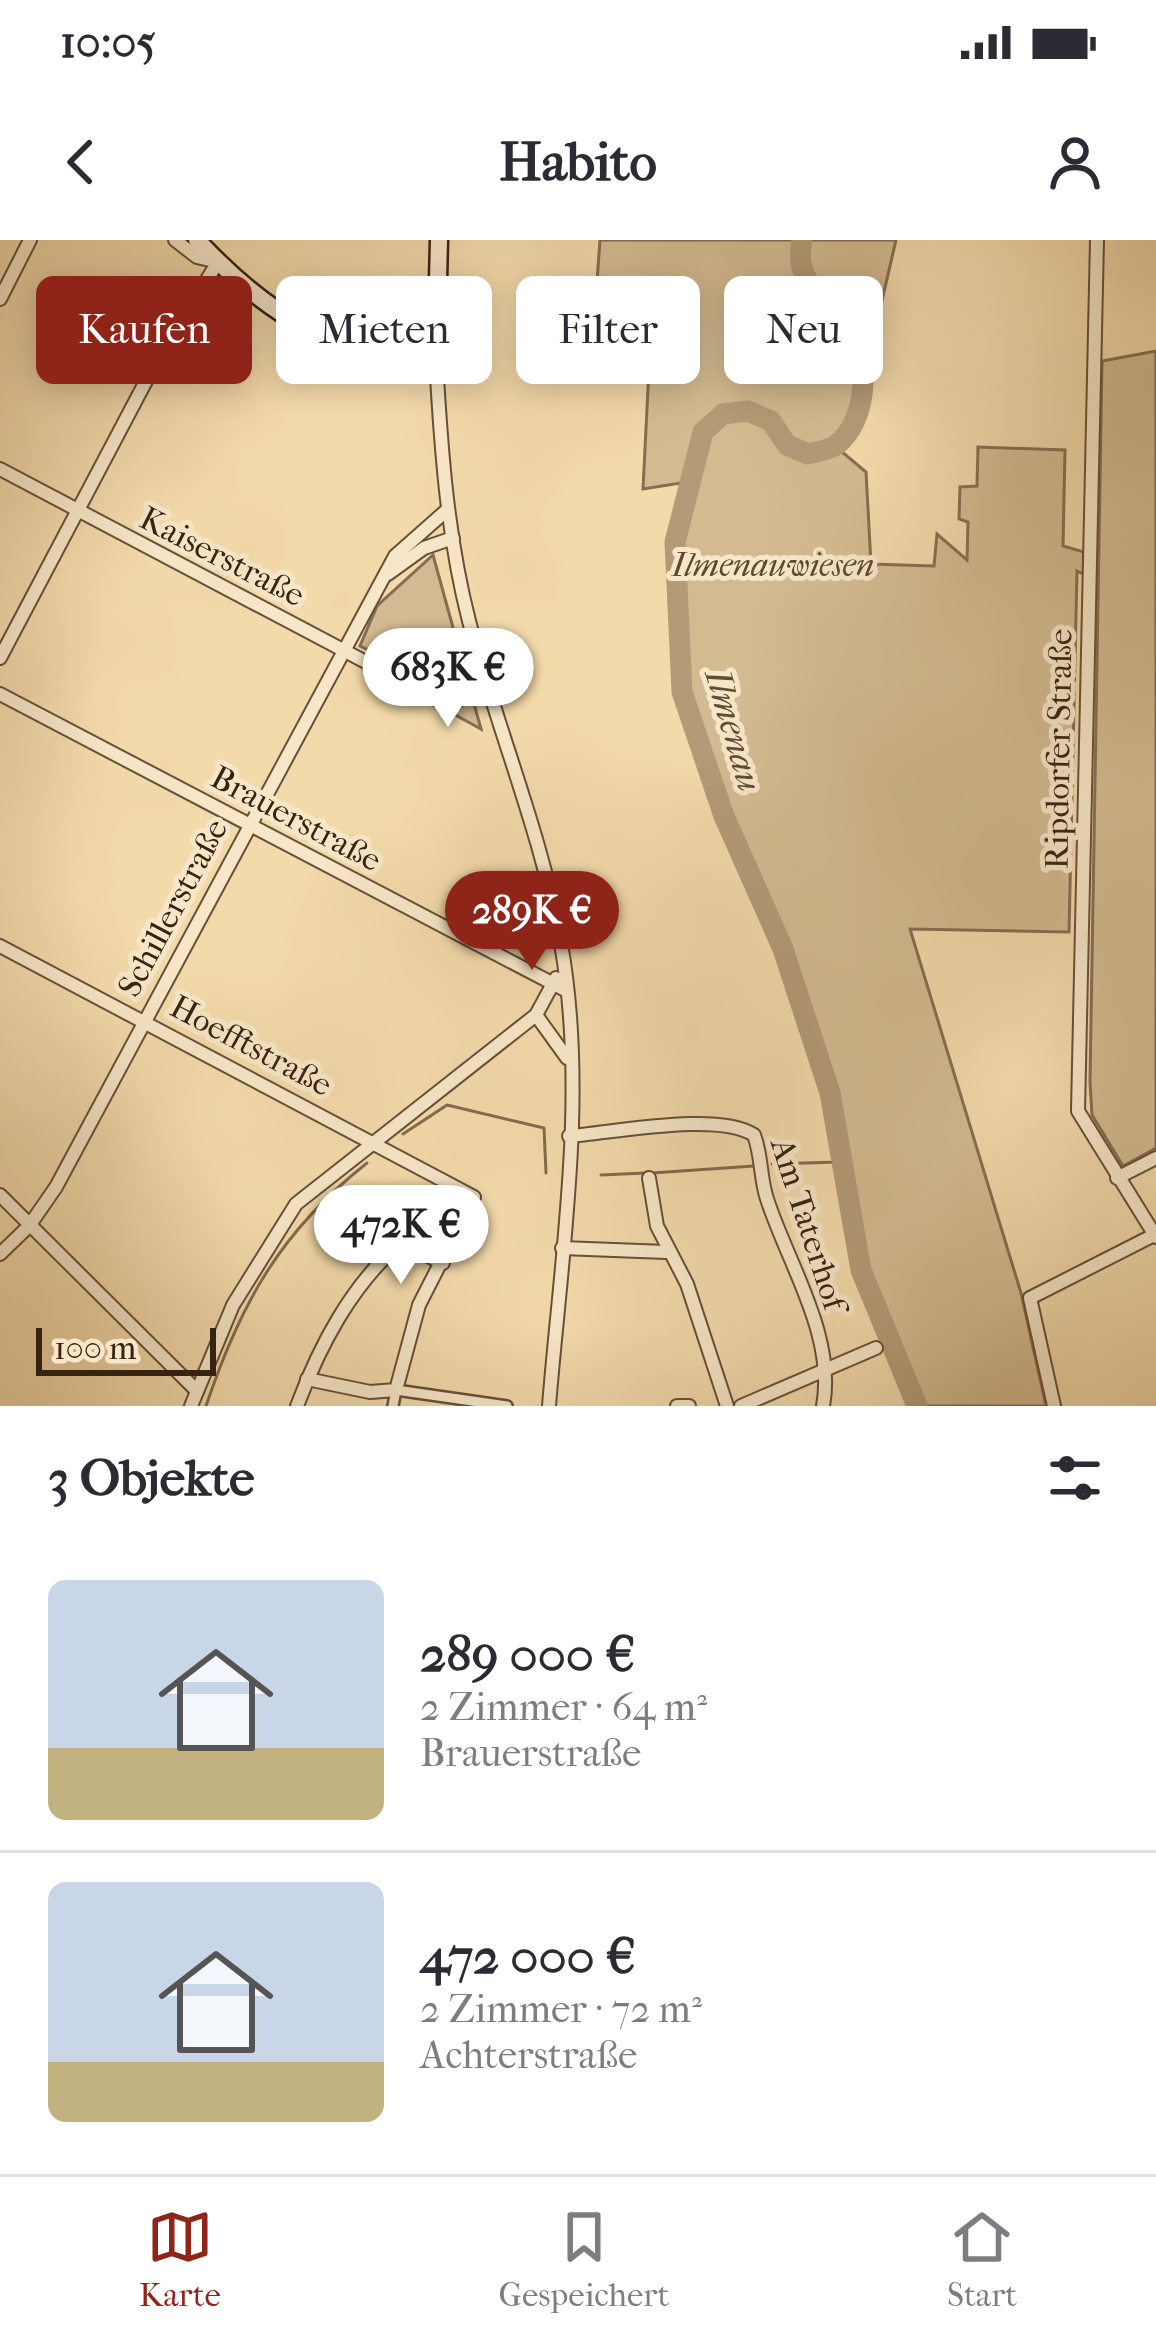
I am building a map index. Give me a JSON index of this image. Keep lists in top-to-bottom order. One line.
{"streets":{"street":["Kaiserstraße","Ripdorfer Straße","Brauerstraße","Schillerstraße","Hoefftstraße","Am Taterhof"]},"crossings":[["Kaiserstraße","Schillerstraße"],["Brauerstraße","Schillerstraße"],["Schillerstraße","Hoefftstraße"]],"water":["Ilmenau"],"parks":["Ilmenauwiesen"],"scale_bar":"100 m","page":{"status":"10:05","header":"Habito","chip":["Kaufen","Mieten","Filter","Neu"],"price":["683K €","289K €","472K €"],"scale":"100 m","heading":"3 Objekte","list":[{"name":"289 000 €","note":"2 Zimmer · 64 m² · Brauerstraße"},{"name":"472 000 €","note":"2 Zimmer · 72 m² · Achterstraße"}],"tabs":["Karte","Gespeichert","Start"]}}
